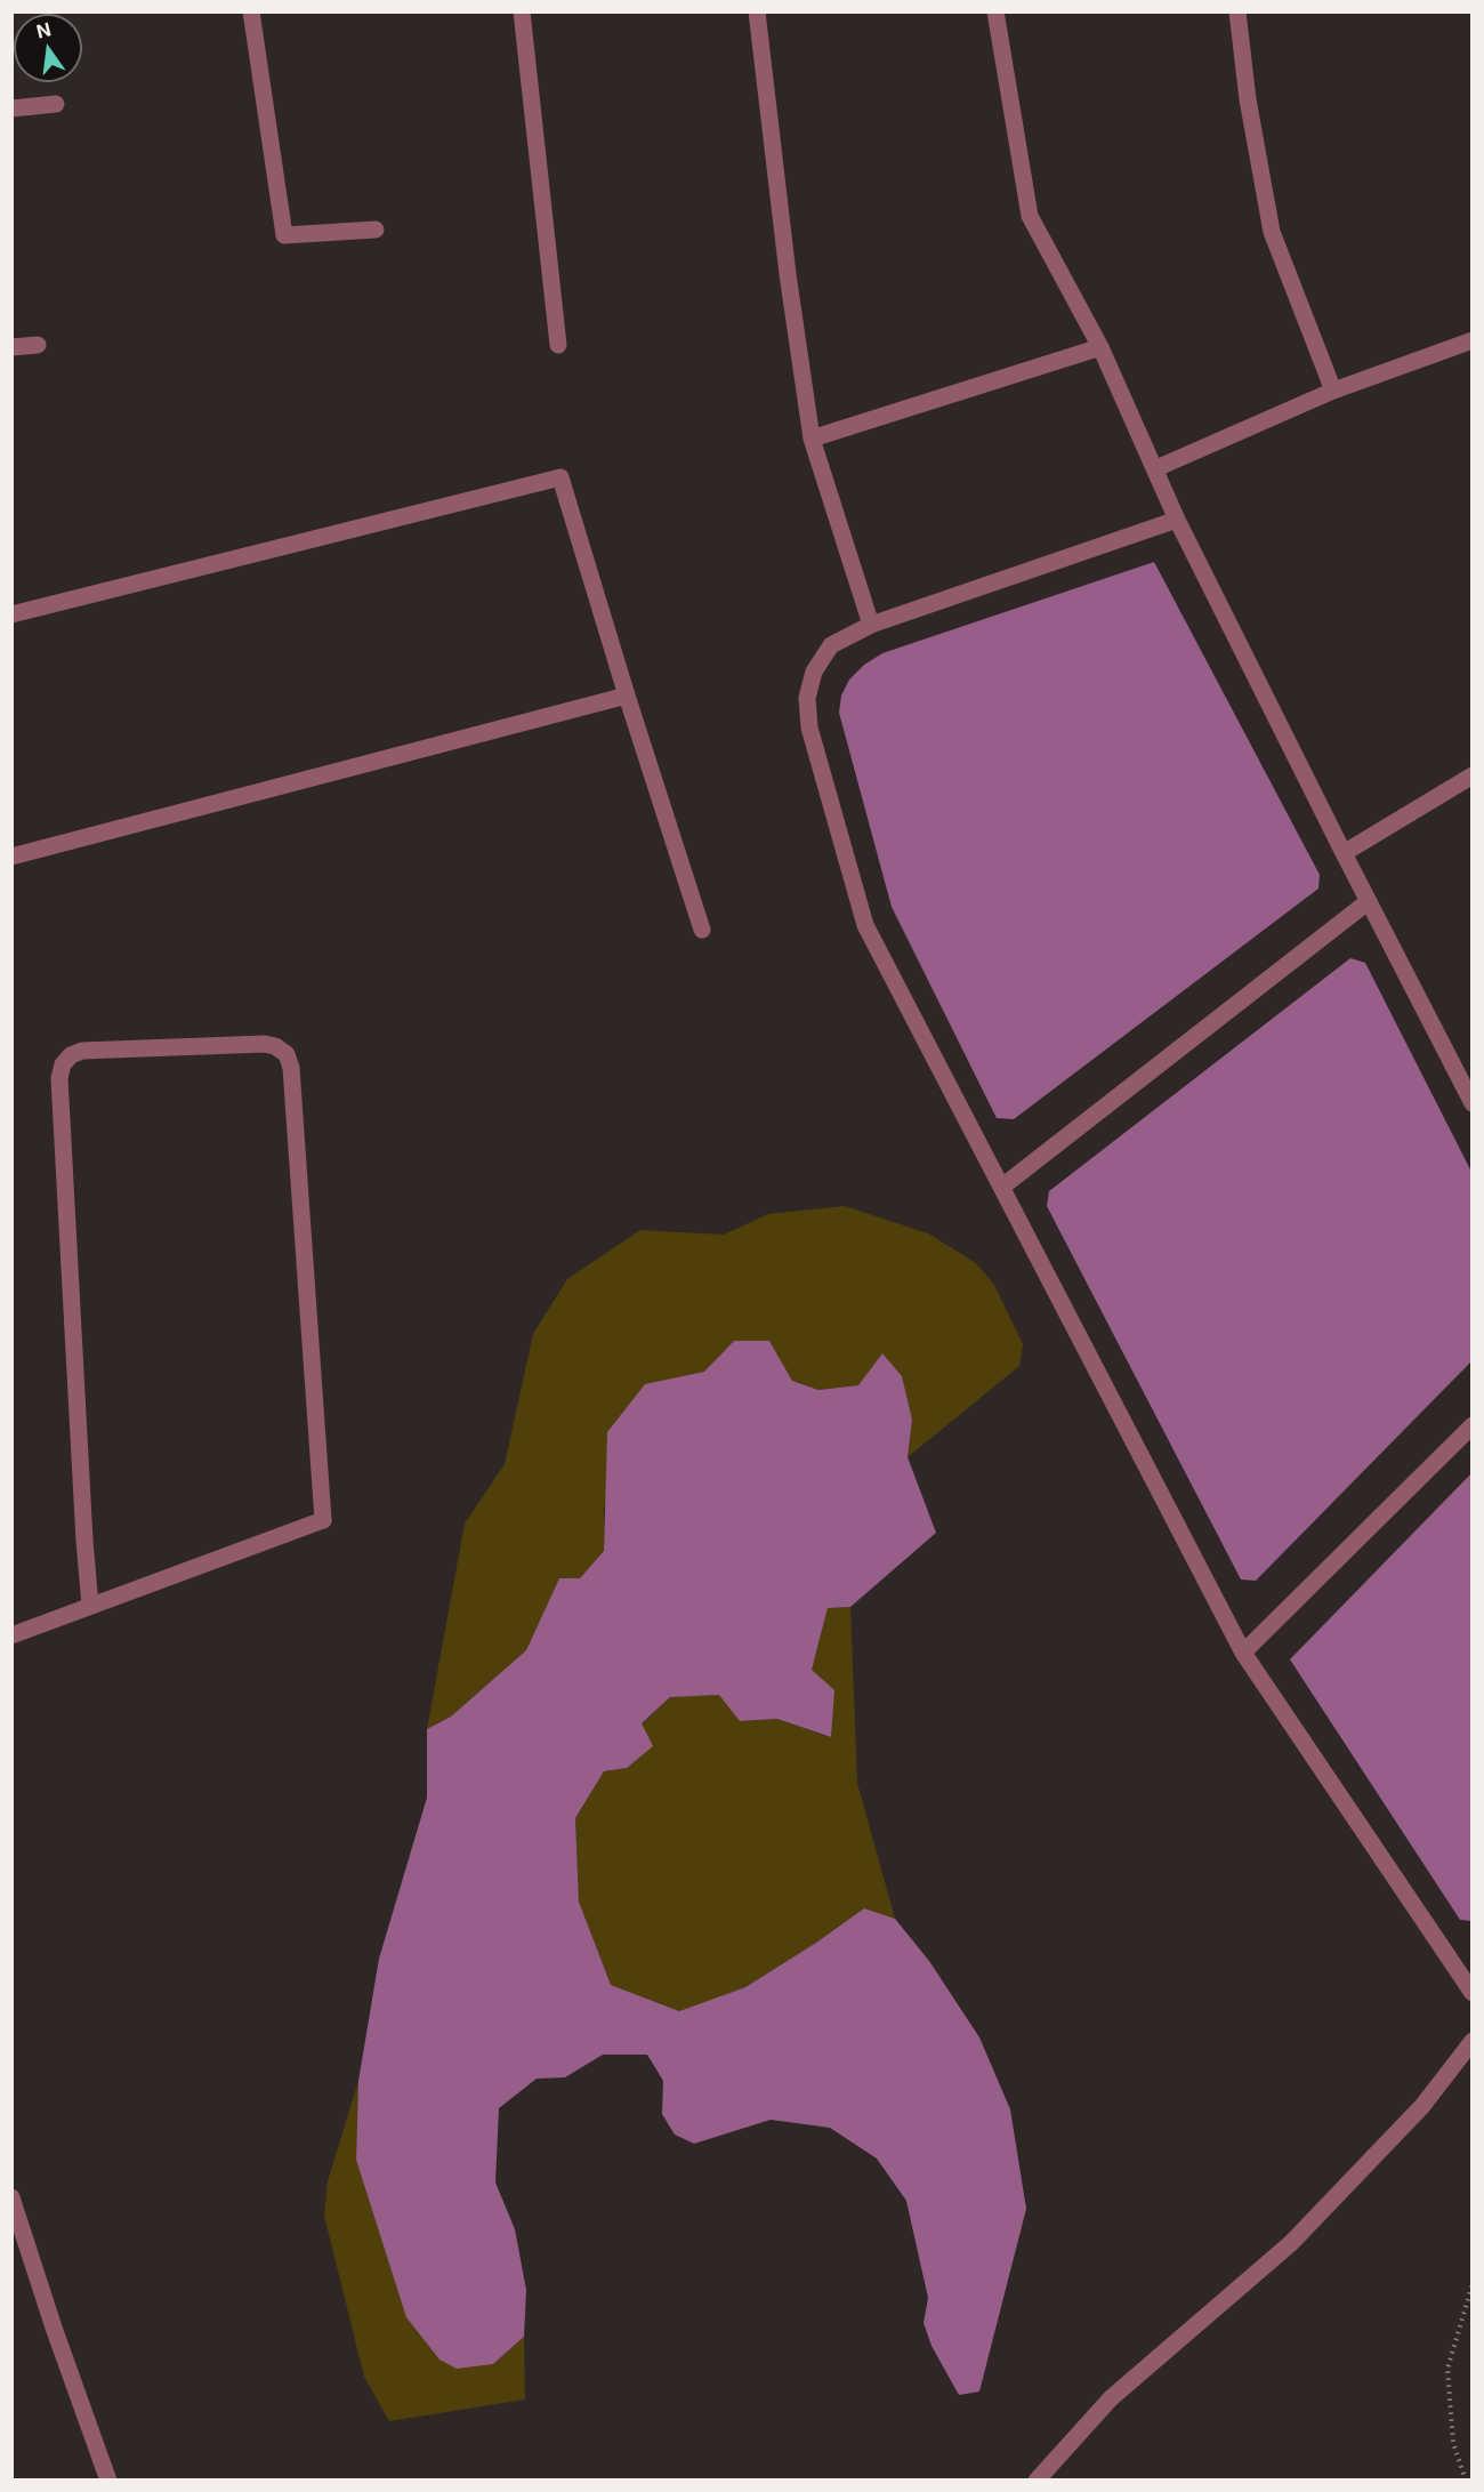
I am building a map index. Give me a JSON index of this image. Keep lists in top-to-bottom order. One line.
{"north":"top"}
